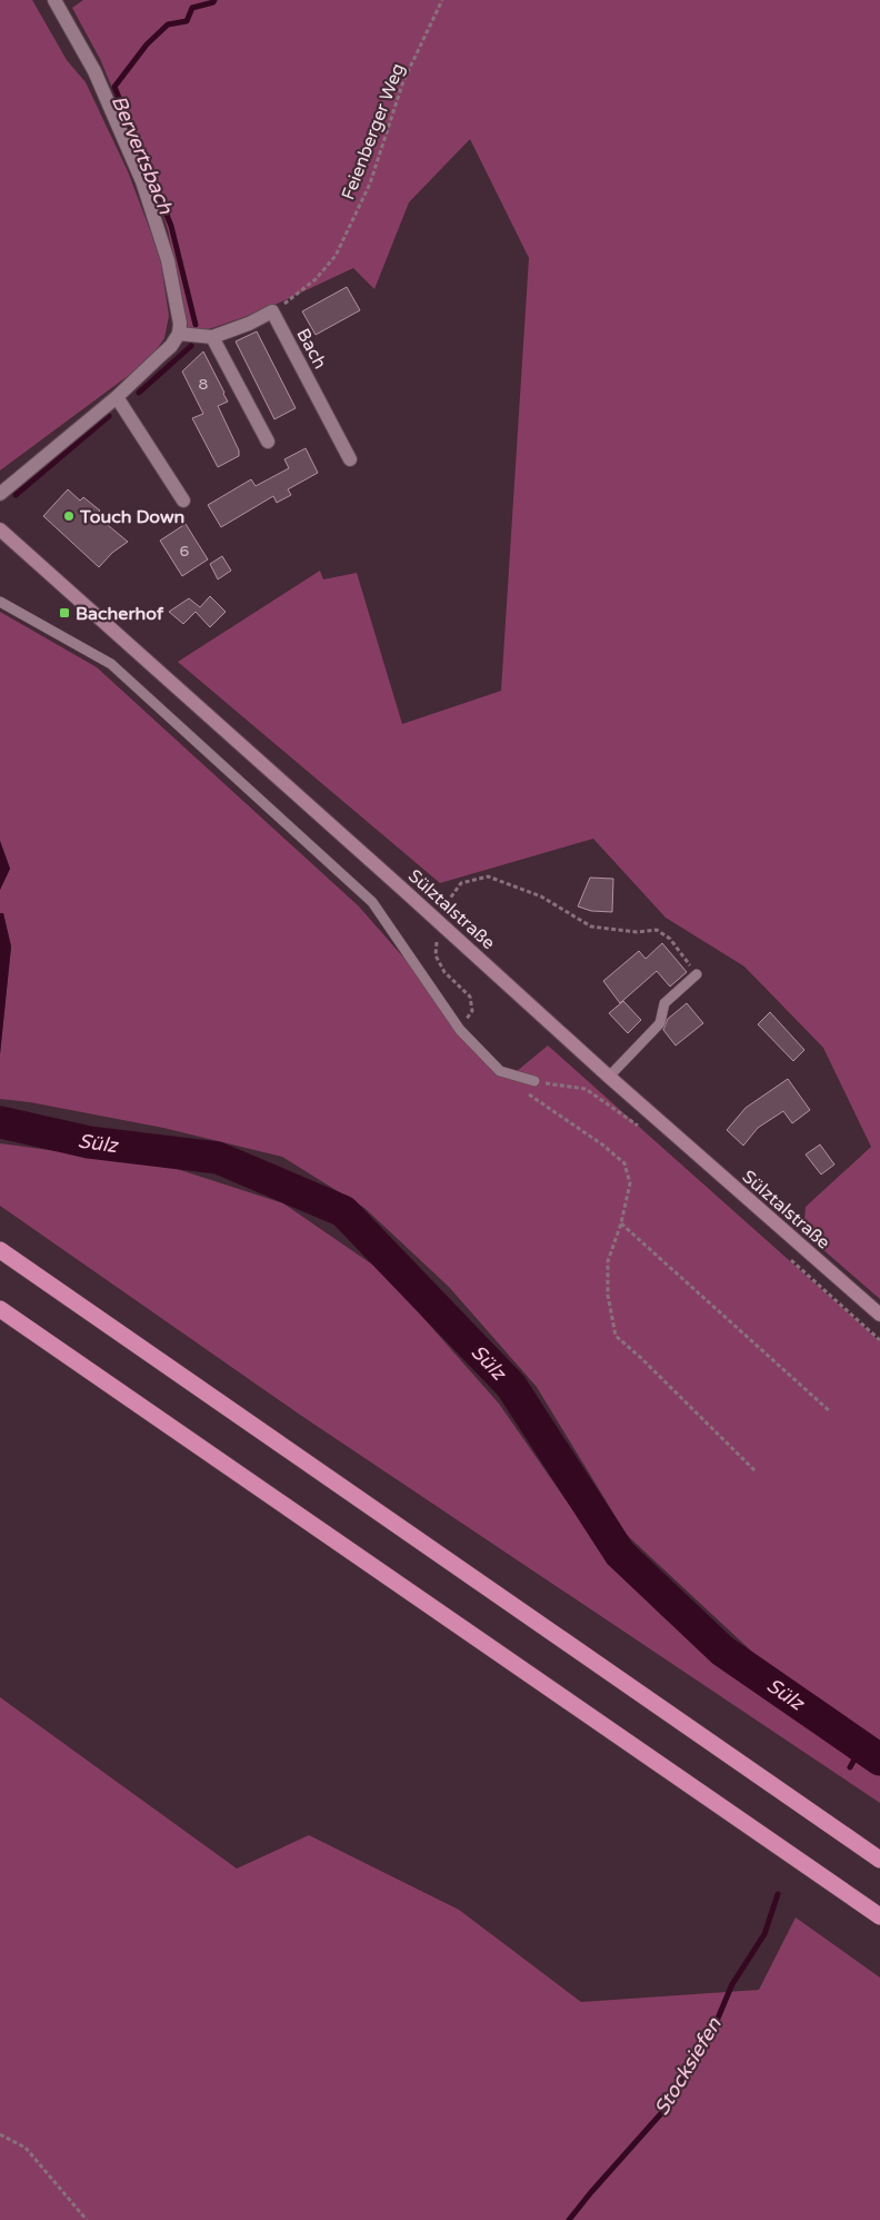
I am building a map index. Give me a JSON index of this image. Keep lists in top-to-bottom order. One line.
{"streets":{"main road":["Sülztalstraße"],"street":["Bach"],"path":["Feienberger Weg"]},"crossings":[["Feienberger Weg","Bach"]],"water":["Bervertsbach","Sülz","Stocksiefen"],"places":{"other":["Touch Down"],"transit":["Bacherhof"]},"house_numbers":["8","6"]}
